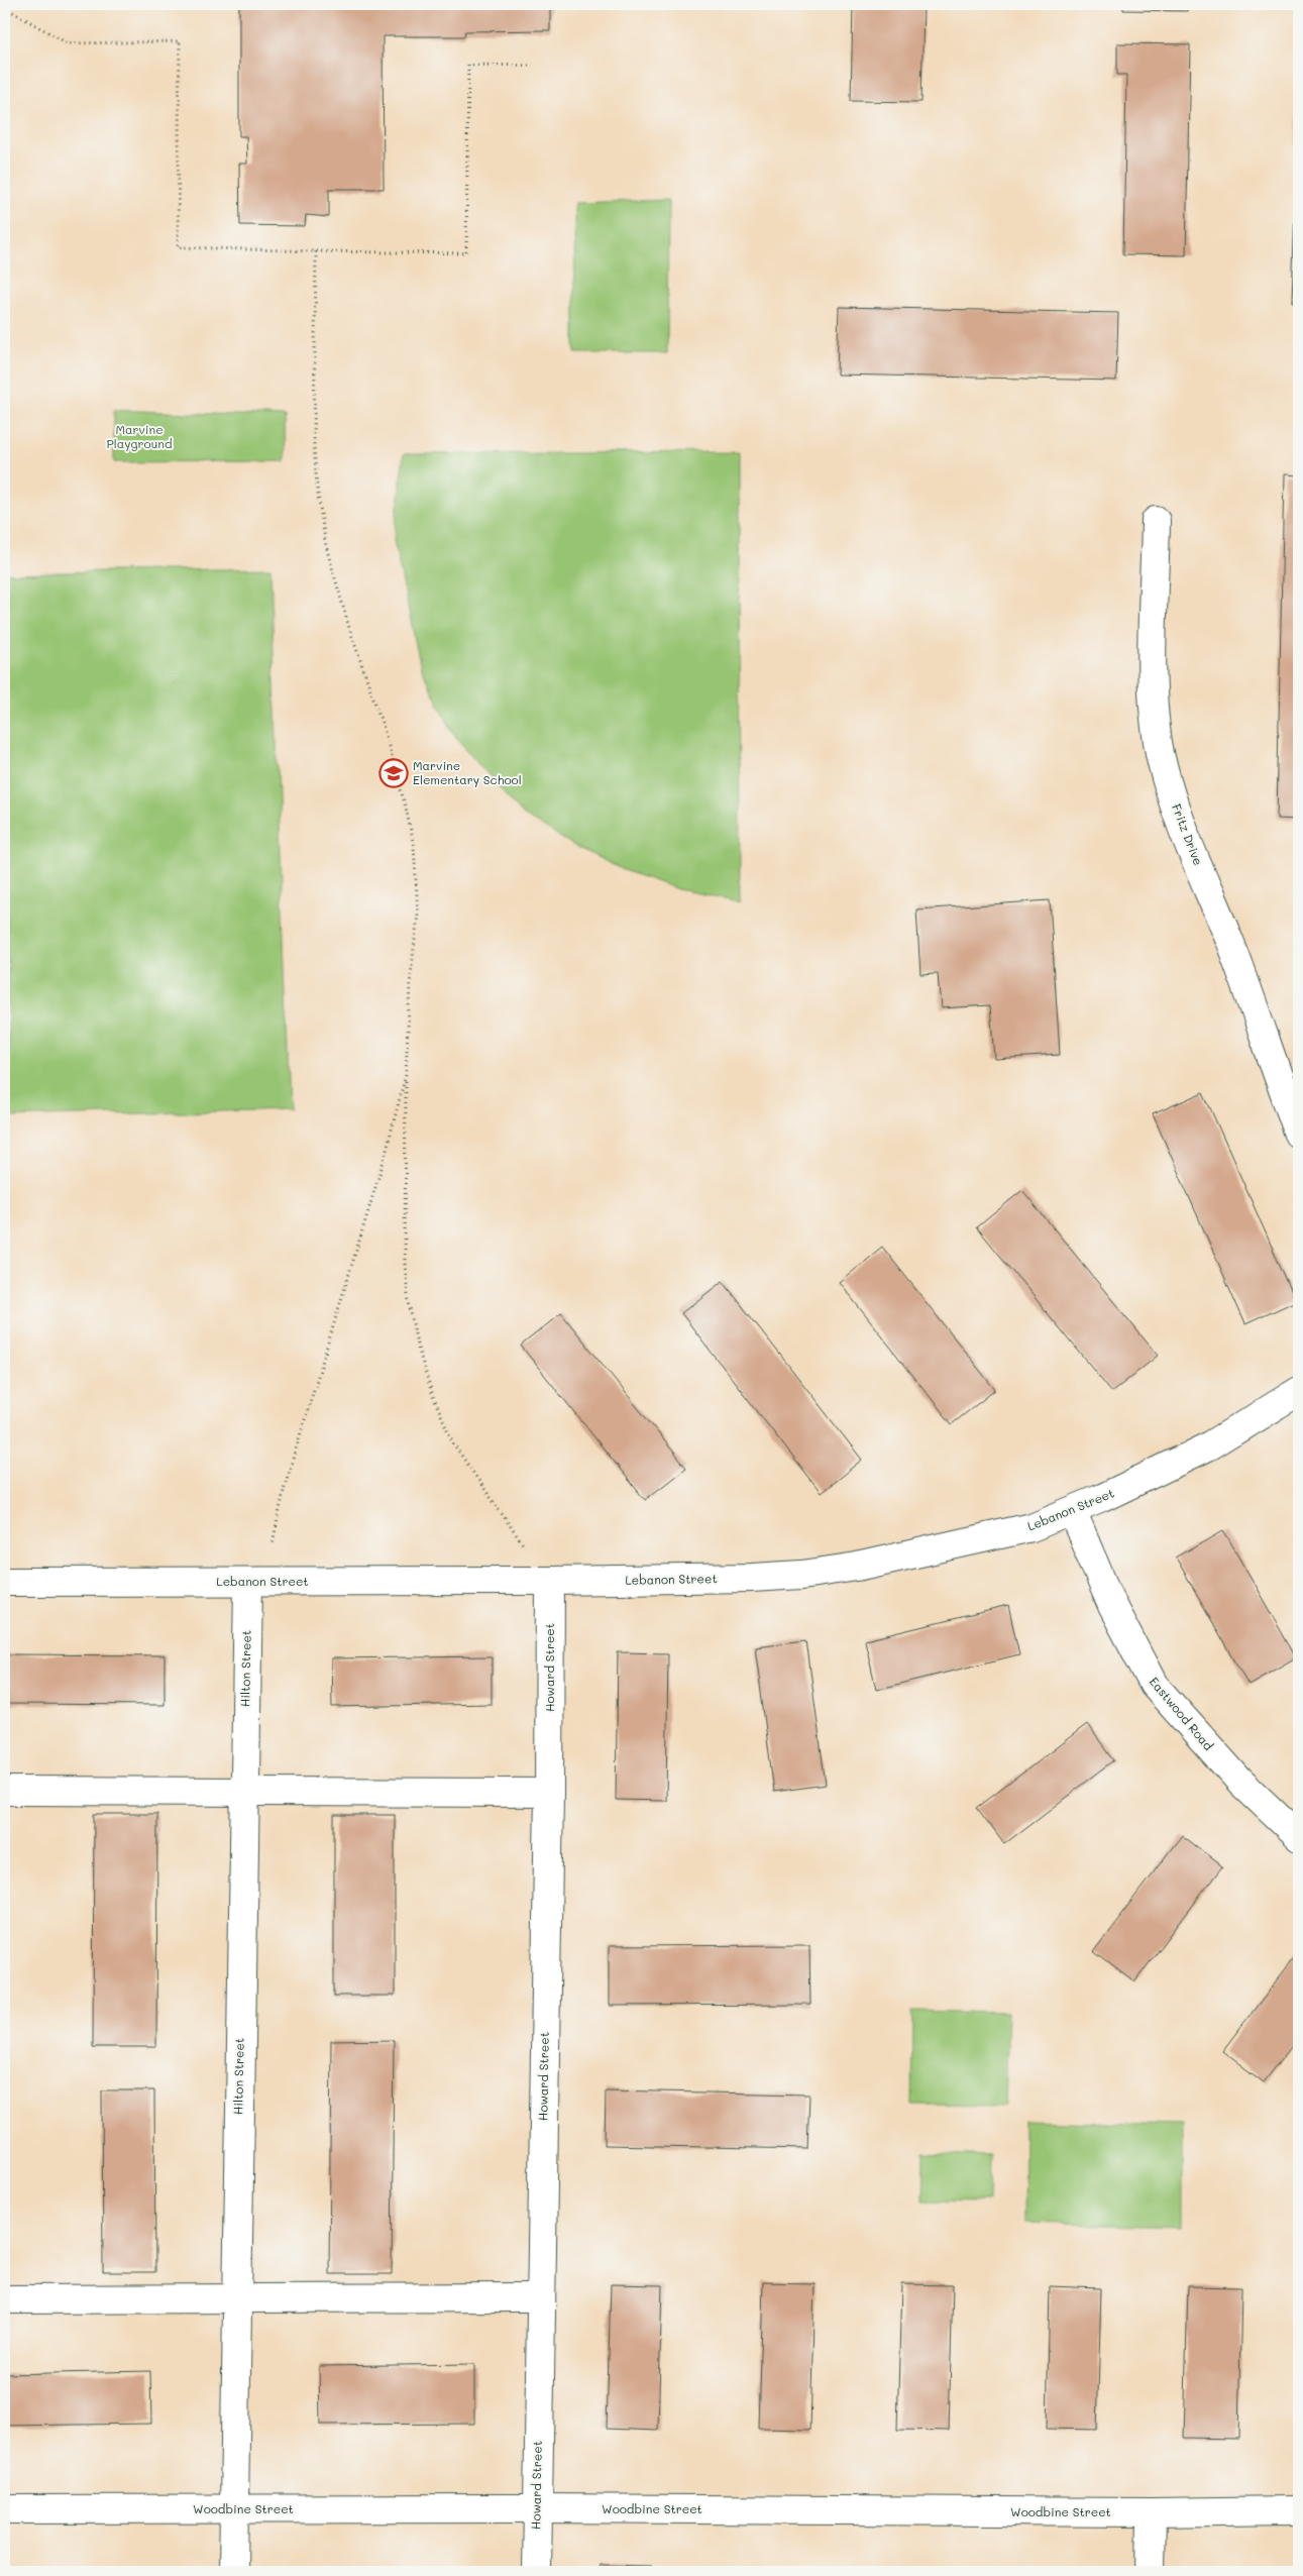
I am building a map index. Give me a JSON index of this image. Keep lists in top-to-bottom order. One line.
{"streets":{"street":["Fritz Drive","Lebanon Street","Howard Street","Hilton Street","Eastwood Road","Woodbine Street"]},"crossings":[["Lebanon Street","Howard Street"],["Lebanon Street","Hilton Street"],["Lebanon Street","Eastwood Road"],["Howard Street","Woodbine Street"],["Hilton Street","Woodbine Street"]],"parks":["Marvine Playground"],"places":{"school or university":["Marvine Elementary School"]}}
